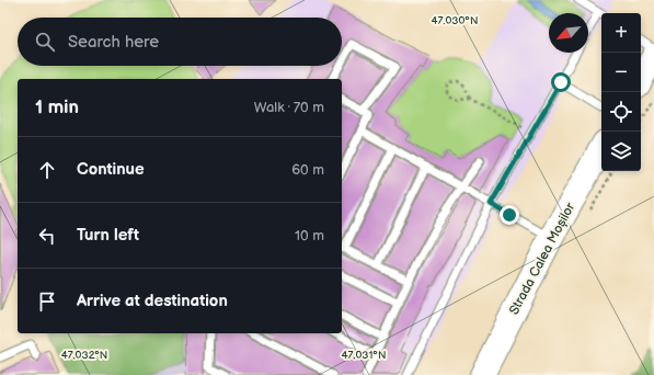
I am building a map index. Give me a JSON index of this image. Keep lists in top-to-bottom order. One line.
{"streets":{"main road":["Strada Calea Moșilor"]},"north":"bottom left","page":{"map_buttons":["+","−"],"search":"Search here","heading":["1 min","Walk · 70 m"],"list":[["Continue","60 m"],["Turn left","10 m"],"Arrive at destination"]},"coordinates":["47.030°N","47.032°N","47.031°N"]}
